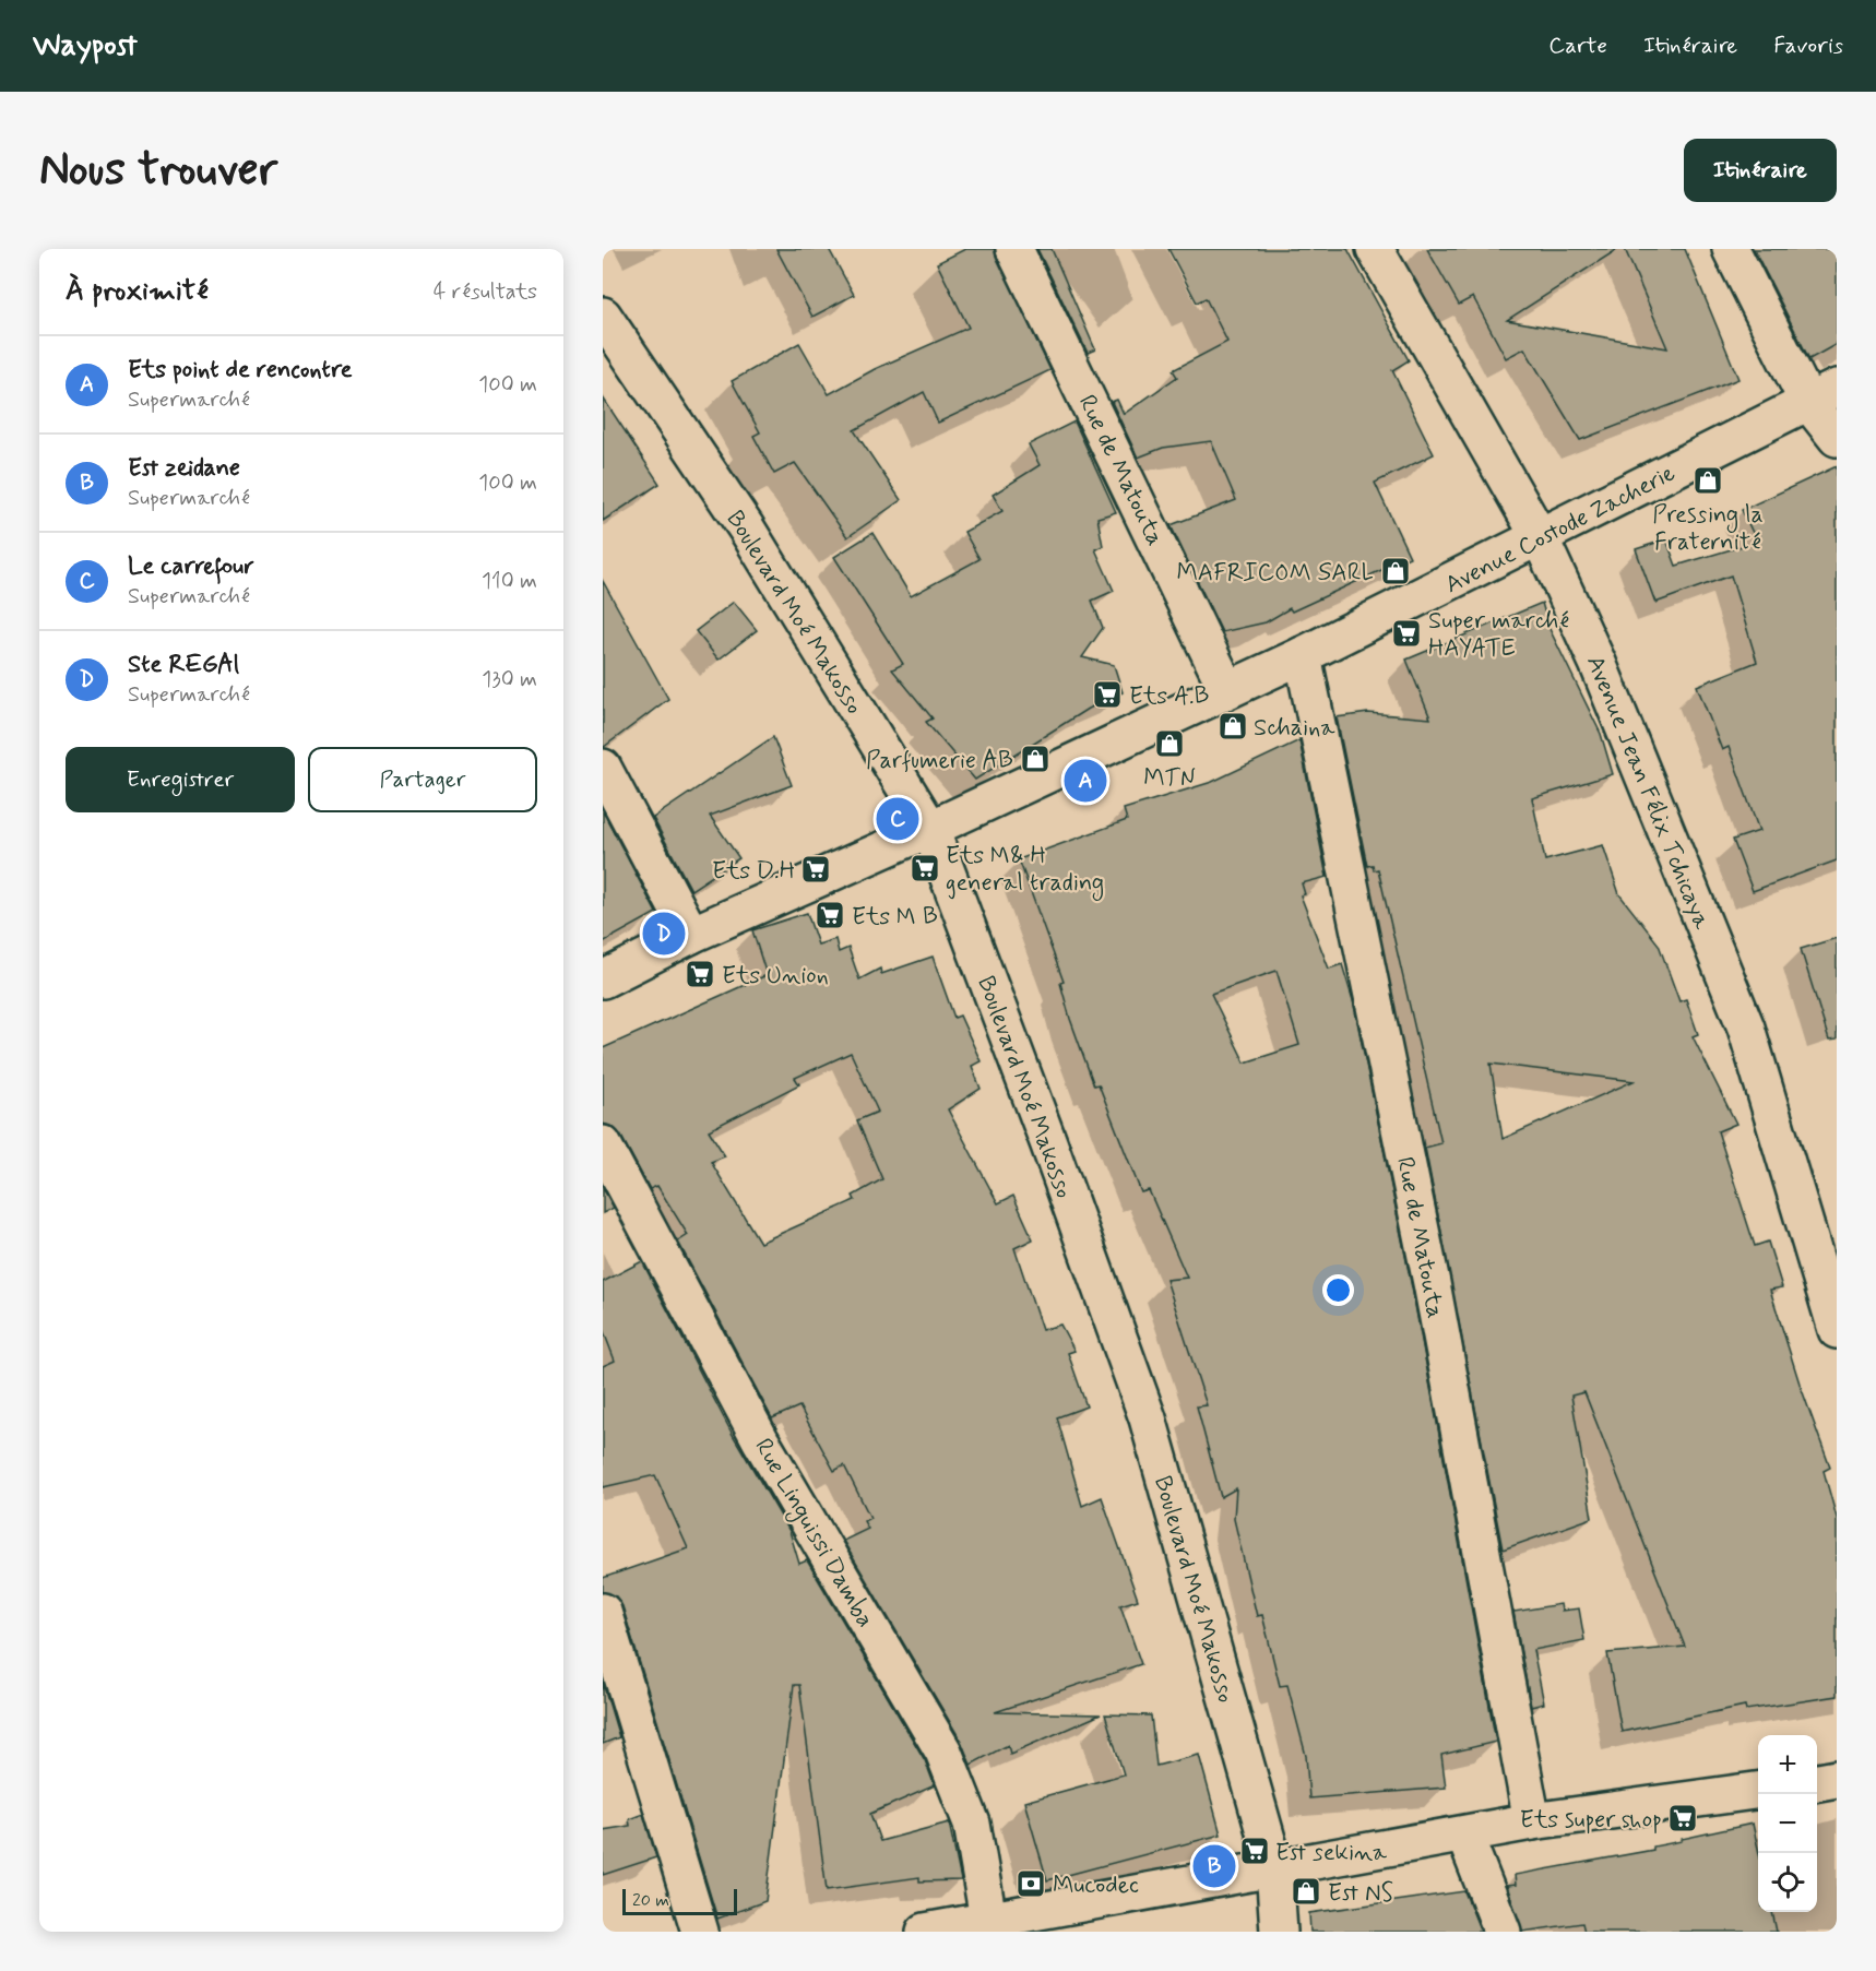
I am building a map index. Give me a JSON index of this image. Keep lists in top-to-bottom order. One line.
{"streets":{"street":["Rue de Matouta","Avenue Costode Zacherie","Boulevard Moé Makosso","Avenue Jean Félix Tchicaya","Rue Linguissi Damba"]},"crossings":[["Rue de Matouta","Avenue Costode Zacherie"],["Avenue Costode Zacherie","Boulevard Moé Makosso"],["Avenue Costode Zacherie","Avenue Jean Félix Tchicaya"]],"places":{"shop":["Pressing la Fraternité","MAFRICOM SARL","Schaina","MTN","Parfumerie AB","Est NS"],"supermarket":["Super marché HAYATE","Ets A.B","Ets M& H general trading","Ets D.H","Ets M B","Ets Union","Ets super shop","Est sekina"],"bank":["Mucodec"]},"scale_bar":"20 m","page":{"header":"Waypost","nav":["Carte","Itinéraire","Favoris"],"buttons":["Itinéraire",["Enregistrer","Partager"]],"title":"Nous trouver","heading":["À proximité","4 résultats"],"list":[{"mark":"A","name":"Ets point de rencontre","note":"Supermarché","value":"100 m"},{"mark":"B","name":"Est zeidane","note":"Supermarché","value":"100 m"},{"mark":"C","name":"Le carrefour","note":"Supermarché","value":"110 m"},{"mark":"D","name":"Ste REGAl","note":"Supermarché","value":"130 m"}],"pins":["A","C","D","B"],"map_buttons":["+","−"],"scale":"20 m"}}
